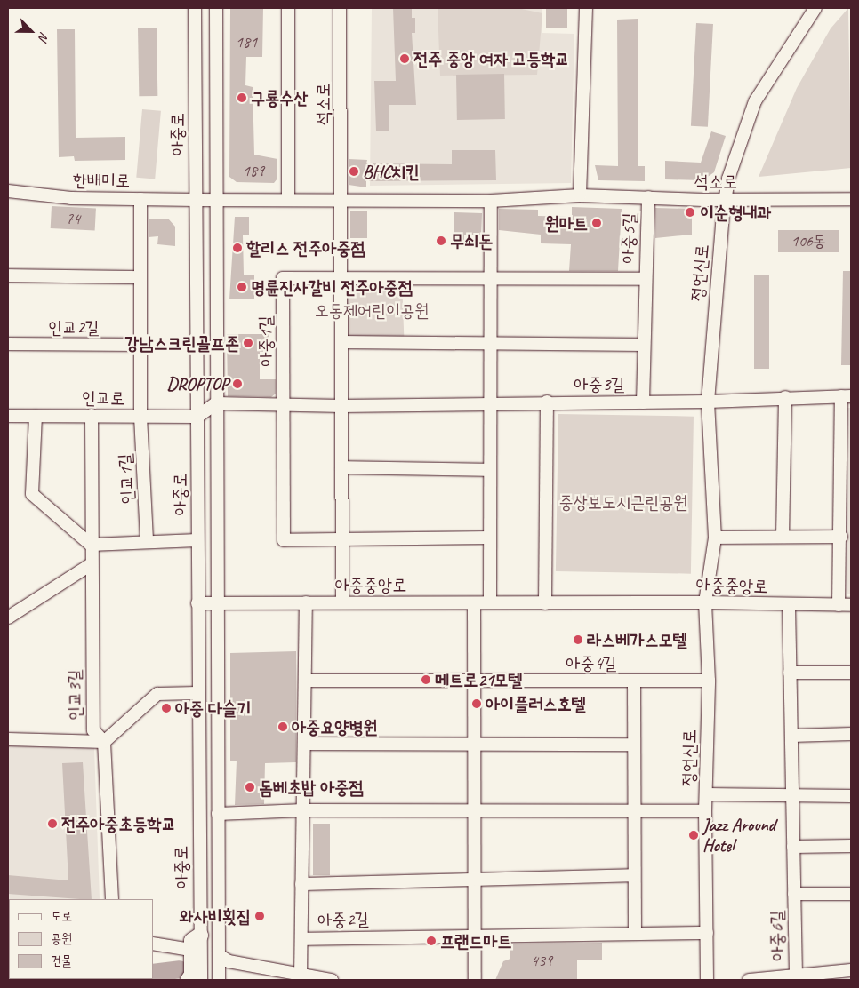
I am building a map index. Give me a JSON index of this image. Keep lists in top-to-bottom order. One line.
{"streets":{"street":["석소로","아중로","한배미로","아중5길","정언신로","인교2길","아중1길","아중3길","인교로","인교1길","아중중앙로","아중4길","인교3길","아중2길","아중6길"]},"crossings":[["석소로","아중로"],["석소로","한배미로"],["석소로","아중5길"],["석소로","정언신로"],["아중로","한배미로"],["아중로","인교로"],["아중로","아중중앙로"],["아중5길","아중1길"],["아중5길","아중3길"],["정언신로","아중3길"],["정언신로","아중중앙로"],["정언신로","아중4길"],["아중3길","아중중앙로"],["인교로","인교1길"],["인교로","인교3길"],["아중중앙로","아중2길"],["아중중앙로","아중6길"],["아중4길","아중2길"]],"parks":["오동제어린이공원","중상보도시근린공원"],"places":["전주 중앙 여자 고등학교","구룡수산","BHC치킨","이순형내과","원마트","무쇠돈","할리스 전주아중점","명륜진사갈비 전주아중점","강남스크린골프존","DROPTOP","라스베가스모텔","메트로21모텔","아이플러스호텔","아중 다슬기","아중요양병원","돔베초밥 아중점","전주아중초등학교","Jazz Around Hotel","와사비횟집","프랜드마트"],"house_numbers":["181","189","74","106동","439"],"legend":["도로","공원","건물"],"north":"bottom right"}
